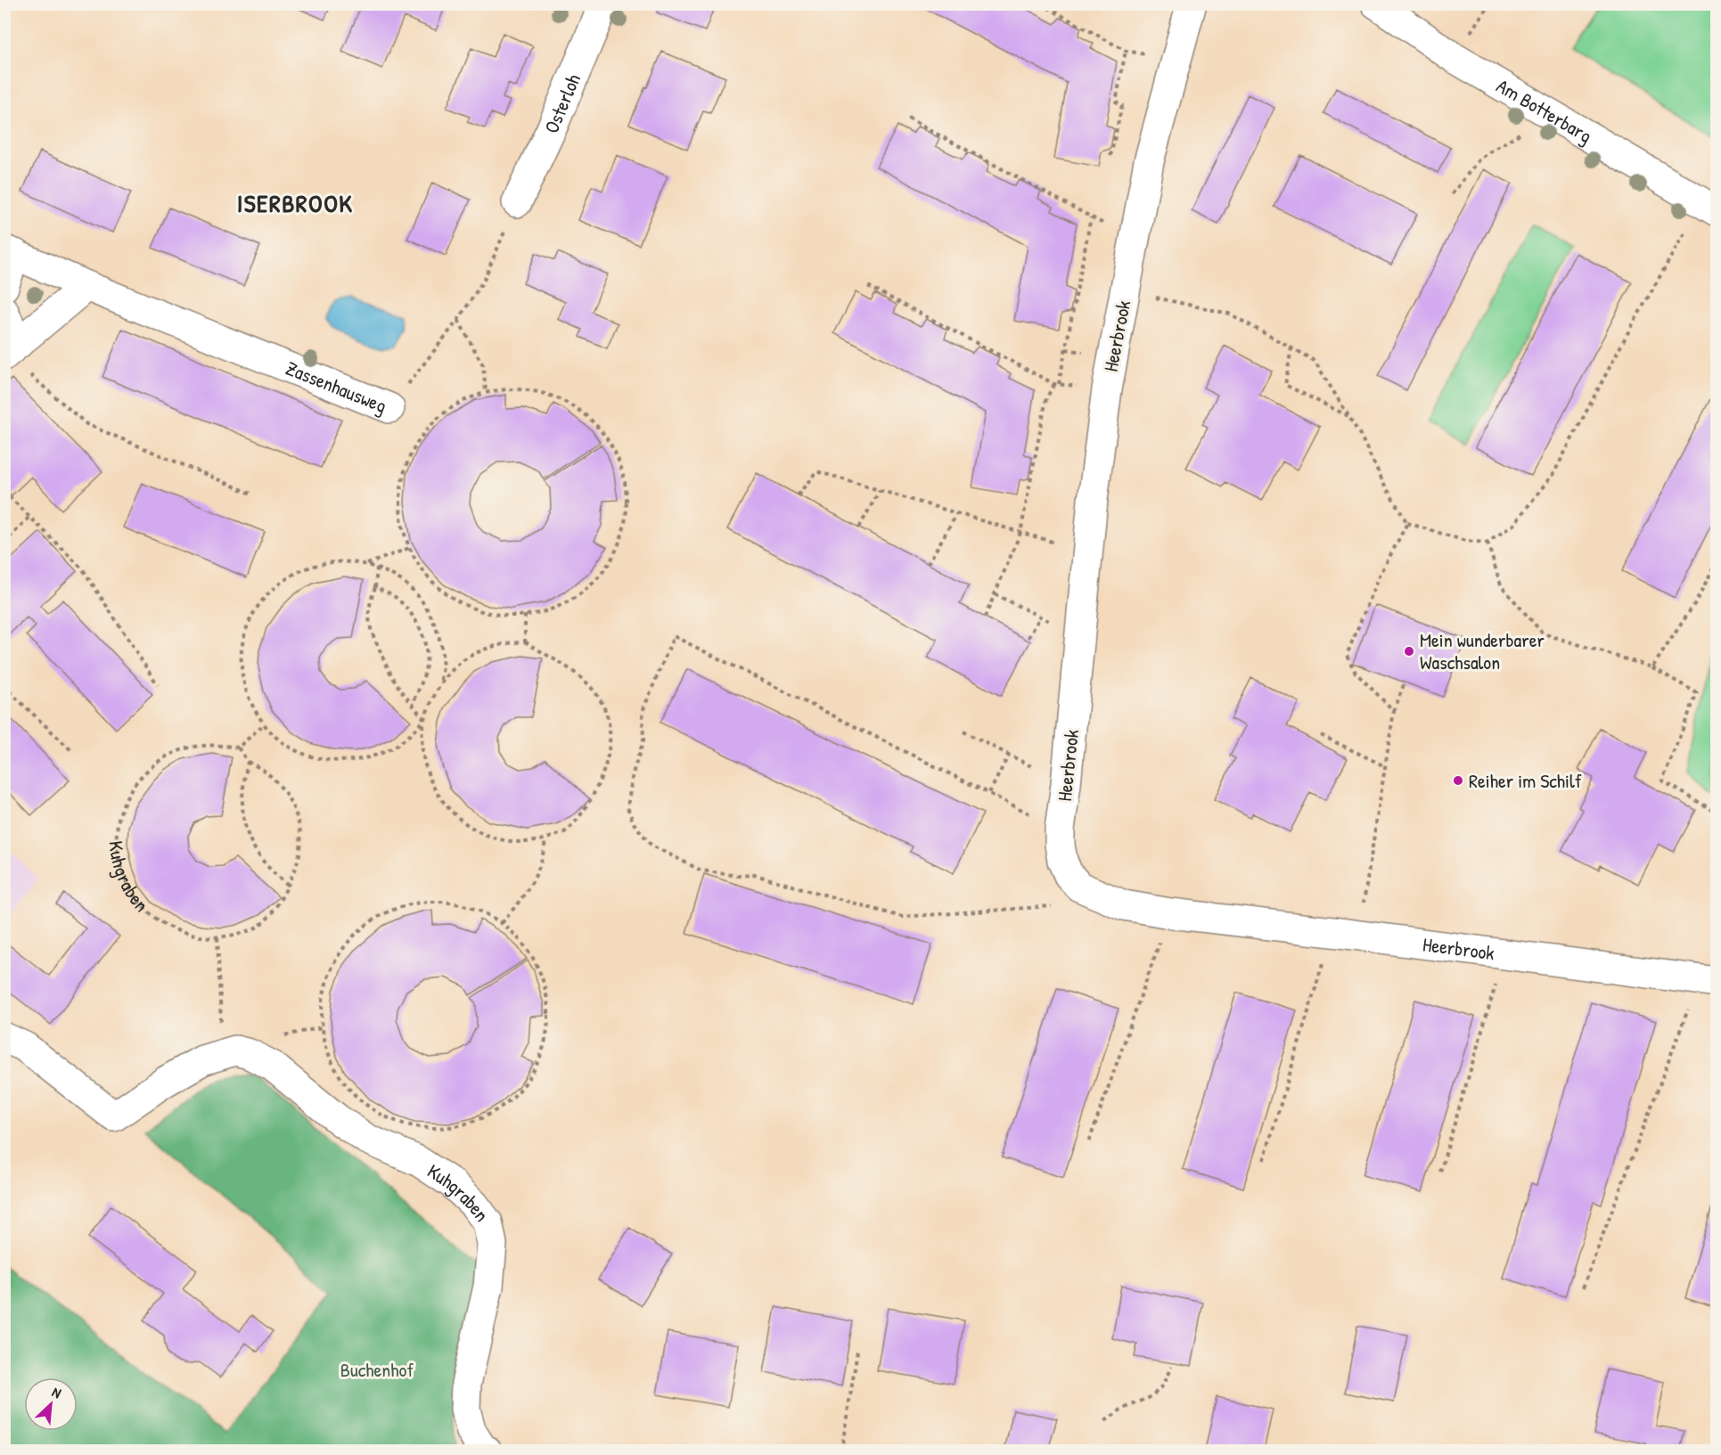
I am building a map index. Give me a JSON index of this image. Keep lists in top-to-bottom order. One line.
{"streets":{"street":["Osterloh","Am Botterbarg","Heerbrook","Zassenhausweg","Kuhgraben"]},"crossings":[["Osterloh","Zassenhausweg"]],"districts":["ISERBROOK"],"parks":["Buchenhof"],"places":["Mein wunderbarer Waschsalon","Reiher im Schilf"],"north":"top right"}
